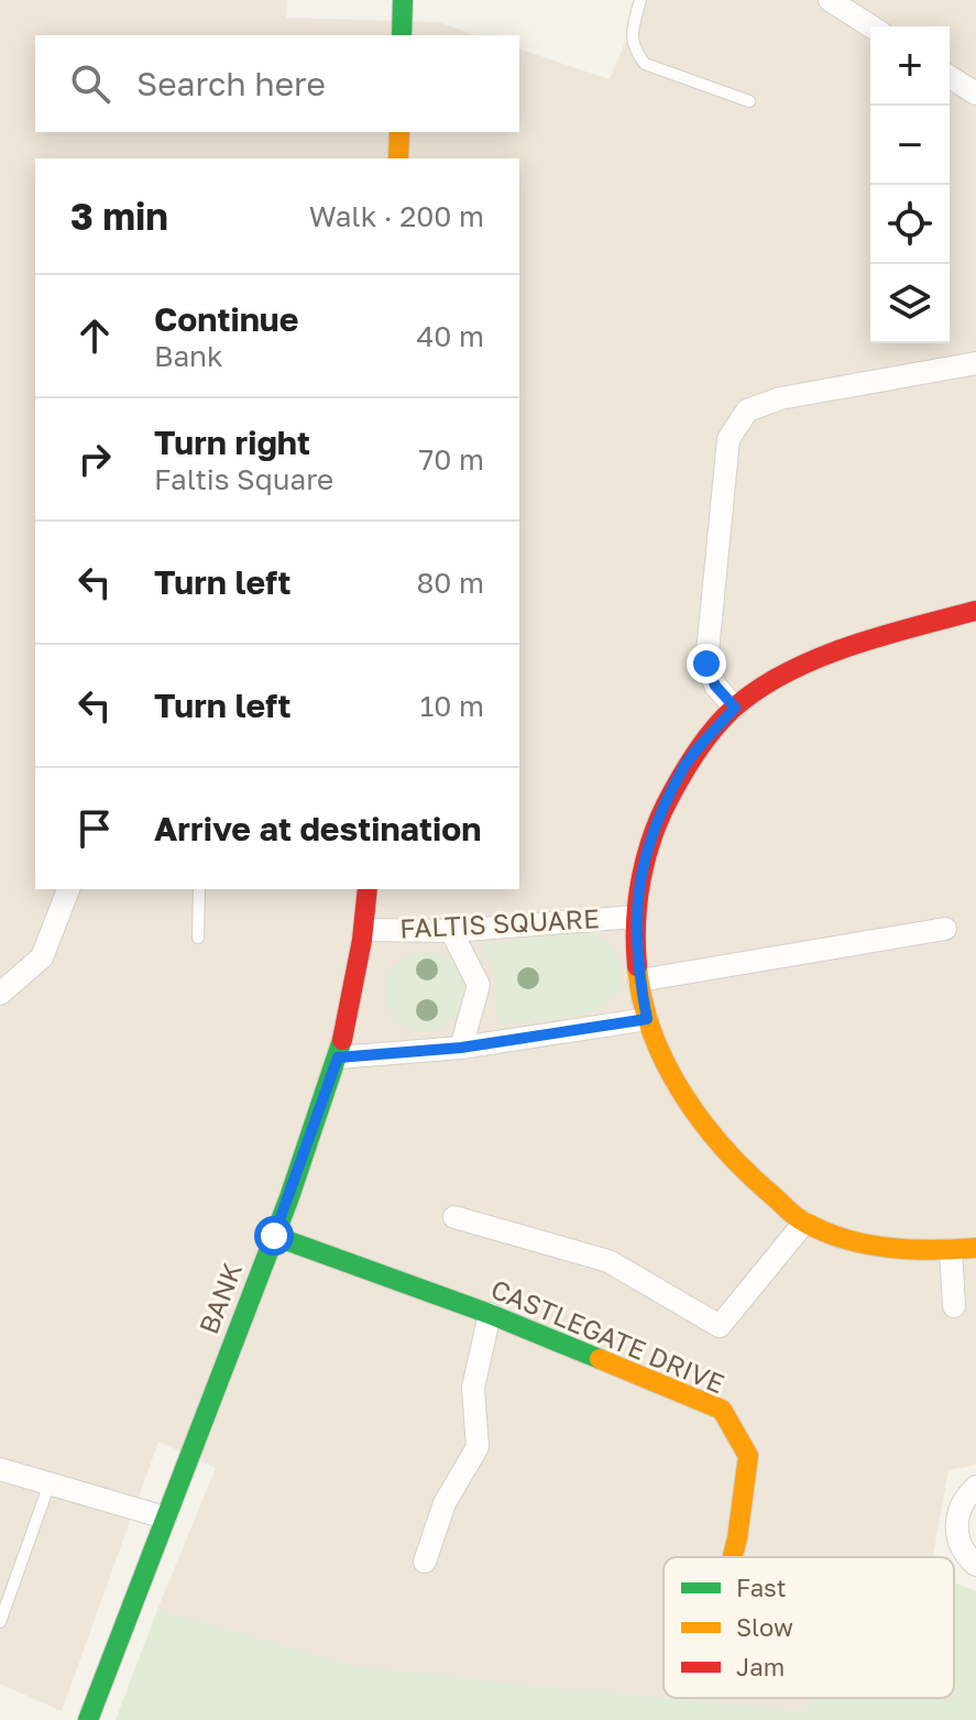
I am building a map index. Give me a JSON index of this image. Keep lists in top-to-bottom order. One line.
{"streets":{"street":["FALTIS SQUARE","BANK","CASTLEGATE DRIVE"]},"crossings":[["FALTIS SQUARE","BANK"],["BANK","CASTLEGATE DRIVE"]],"legend":["Fast","Slow","Jam"],"page":{"map_buttons":["+","−"],"search":"Search here","heading":["3 min","Walk · 200 m"],"list":[["Continue","Bank","40 m"],["Turn right","Faltis Square","70 m"],["Turn left","80 m"],["Turn left","10 m"],"Arrive at destination"]}}
